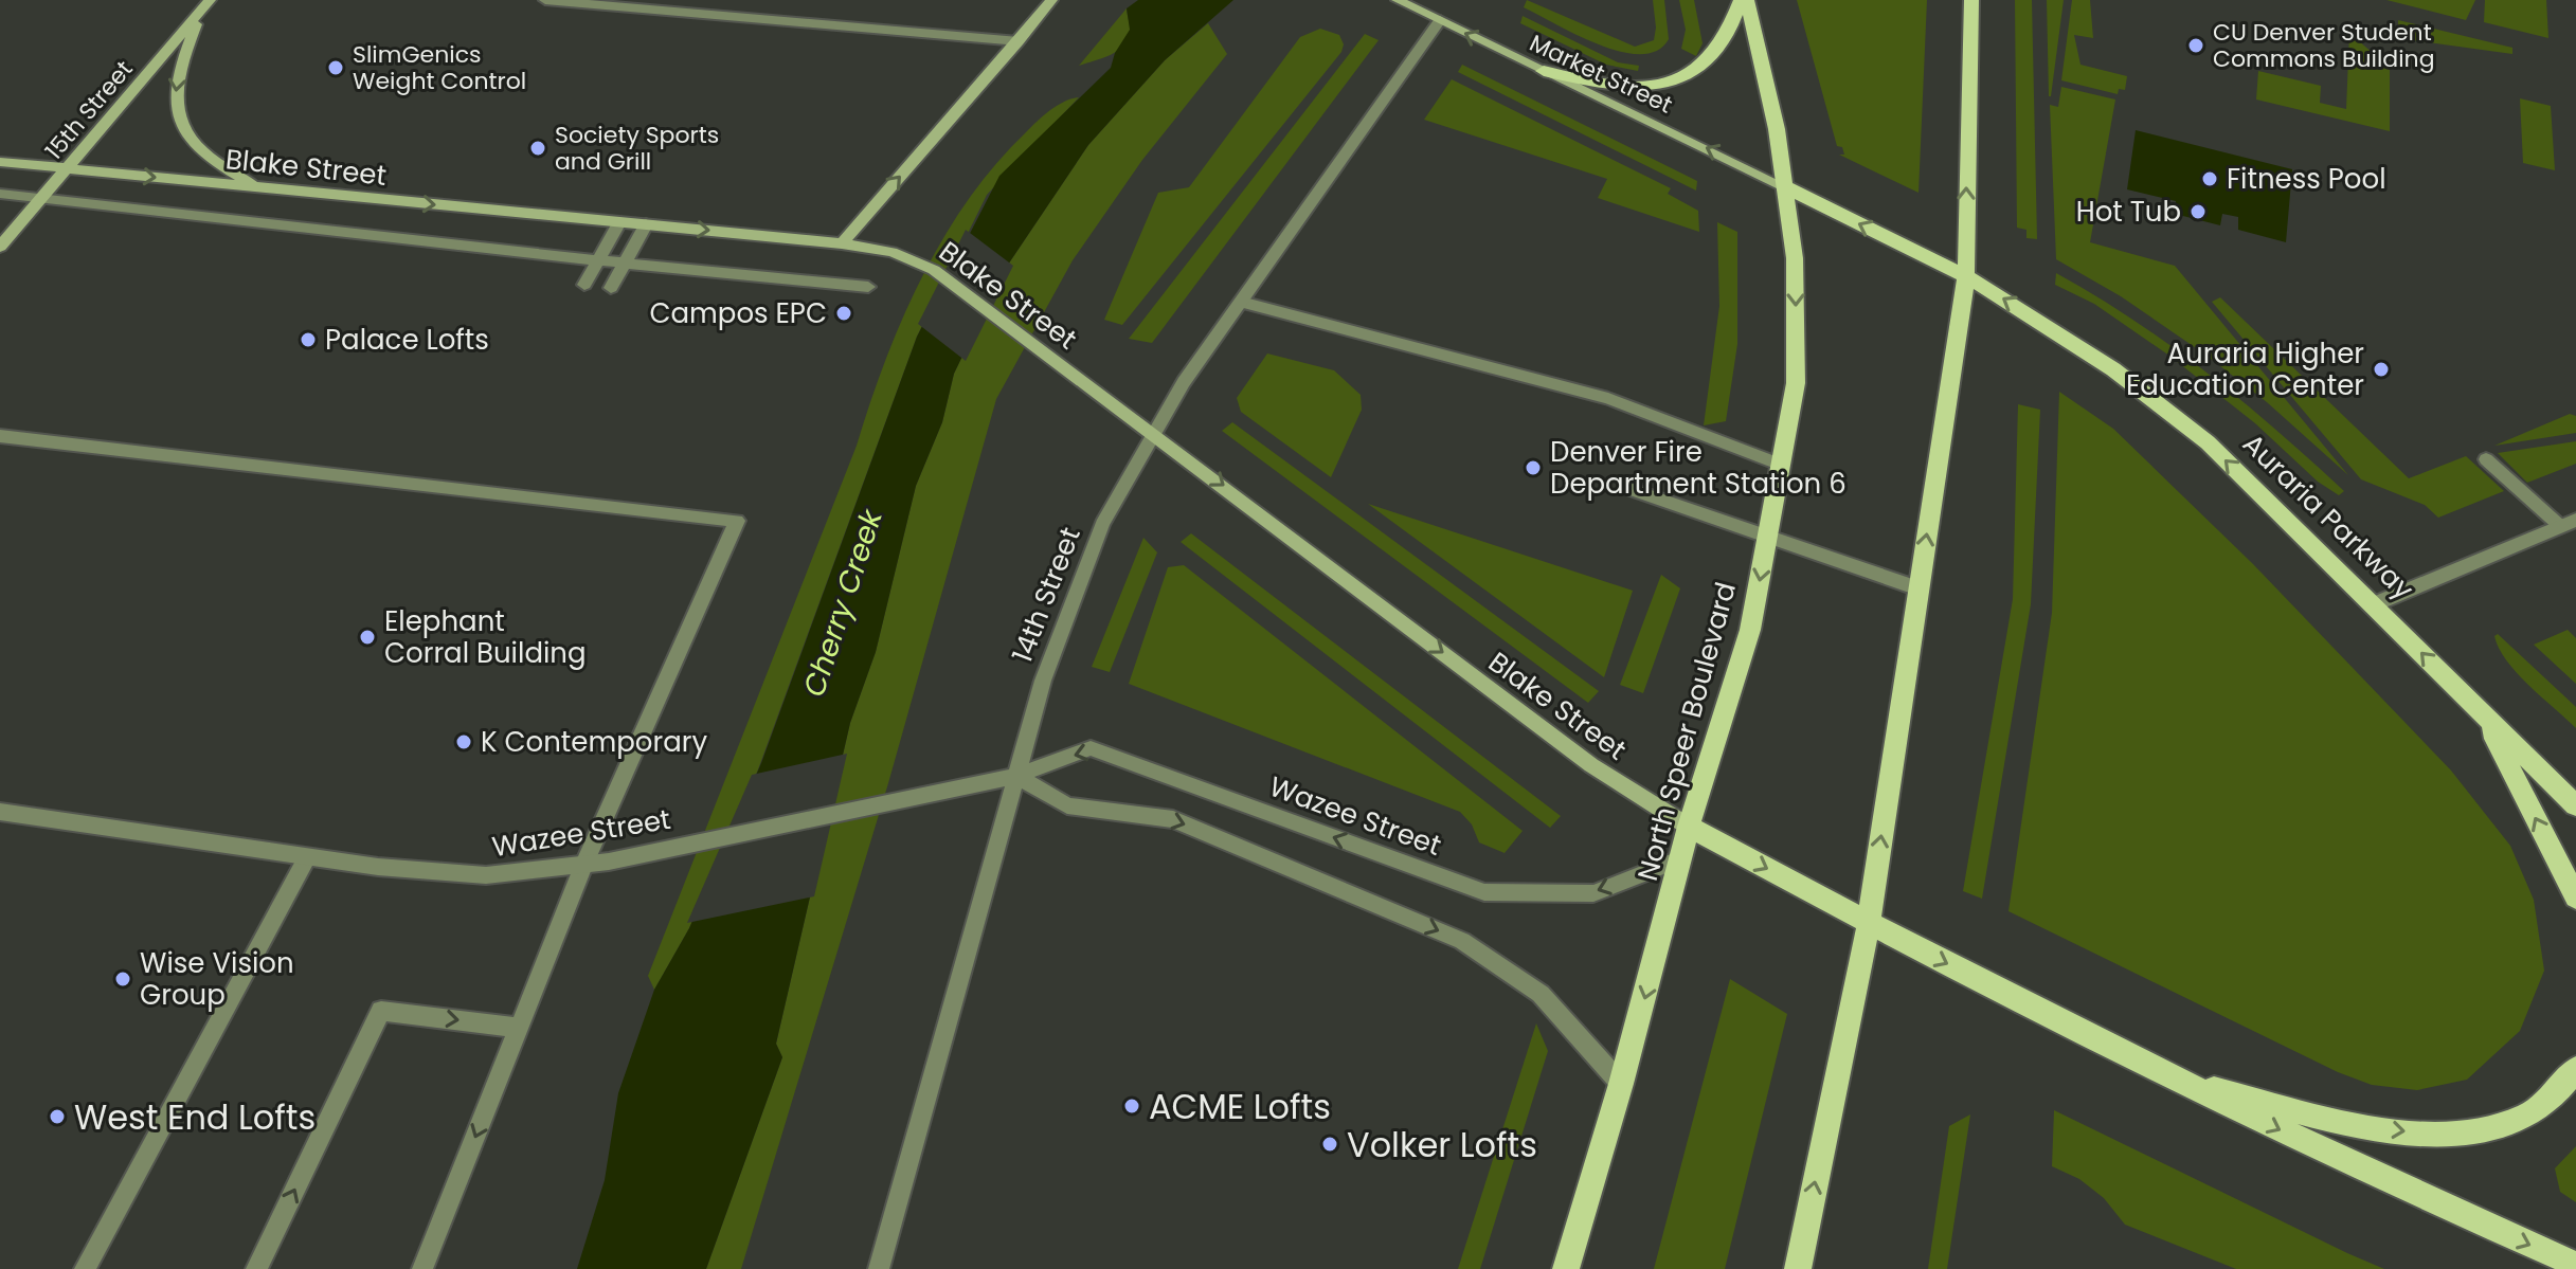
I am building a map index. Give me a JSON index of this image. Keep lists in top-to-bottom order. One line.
{"streets":{"main road":["Market Street","15th Street","Blake Street","Auraria Parkway","North Speer Boulevard"],"street":["14th Street","Wazee Street"]},"crossings":[["Market Street","Auraria Parkway"],["Market Street","14th Street"],["Market Street","North Speer Boulevard"],["15th Street","Blake Street"],["Blake Street","14th Street"],["Blake Street","North Speer Boulevard"],["Auraria Parkway","North Speer Boulevard"],["14th Street","Wazee Street"],["North Speer Boulevard","Wazee Street"]],"one_way":["Market Street","Blake Street","Auraria Parkway"],"water":["Cherry Creek"],"places":["CU Denver Student Commons Building","SlimGenics Weight Control","Society Sports and Grill","Fitness Pool","Hot Tub","Campos EPC","Palace Lofts","Auraria Higher Education Center","Denver Fire Department Station 6","Elephant Corral Building","K Contemporary","Wise Vision Group","ACME Lofts","West End Lofts","Volker Lofts"]}
